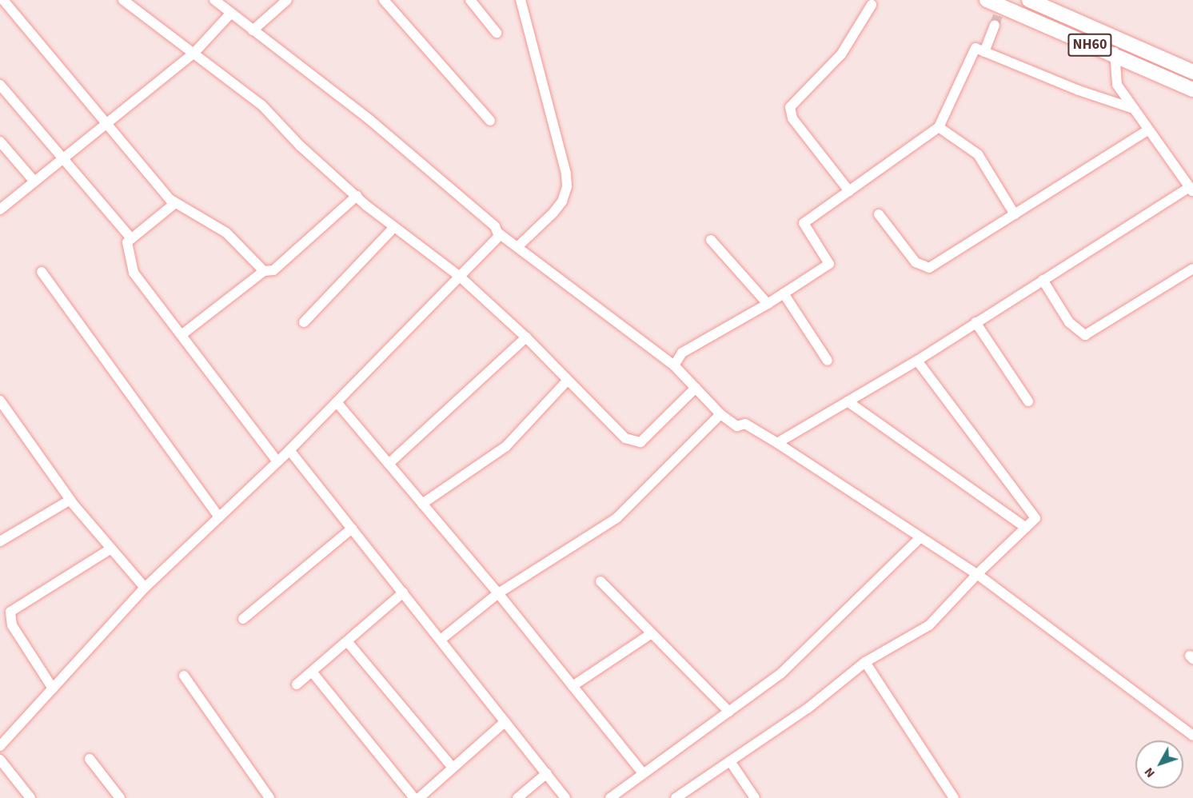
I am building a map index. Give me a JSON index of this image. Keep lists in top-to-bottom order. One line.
{"streets":{"highway":["NH60"]},"north":"bottom left"}
